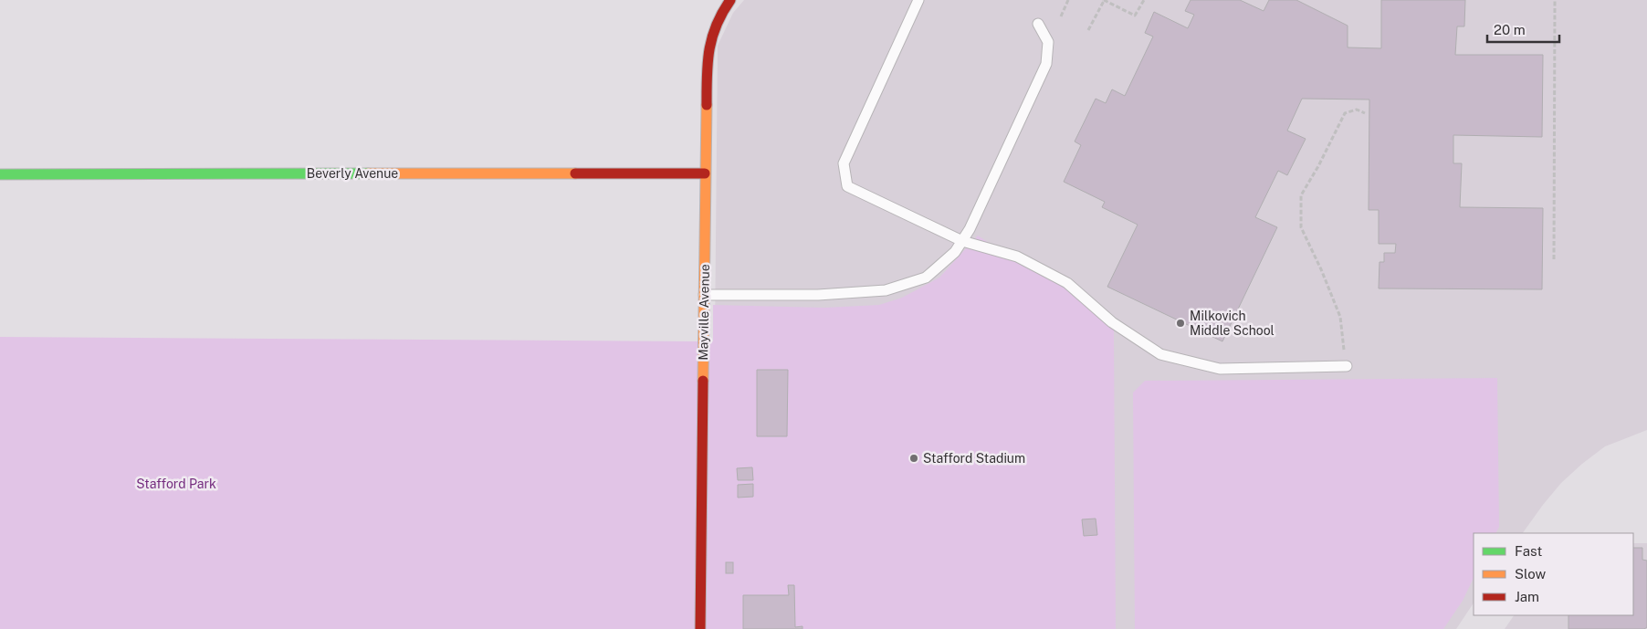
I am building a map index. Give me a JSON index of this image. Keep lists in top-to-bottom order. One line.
{"streets":{"street":["Beverly Avenue","Mayville Avenue"]},"crossings":[["Beverly Avenue","Mayville Avenue"]],"parks":["Stafford Park"],"places":["Milkovich Middle School","Stafford Stadium"],"legend":["Fast","Slow","Jam"],"scale_bar":"20 m"}
